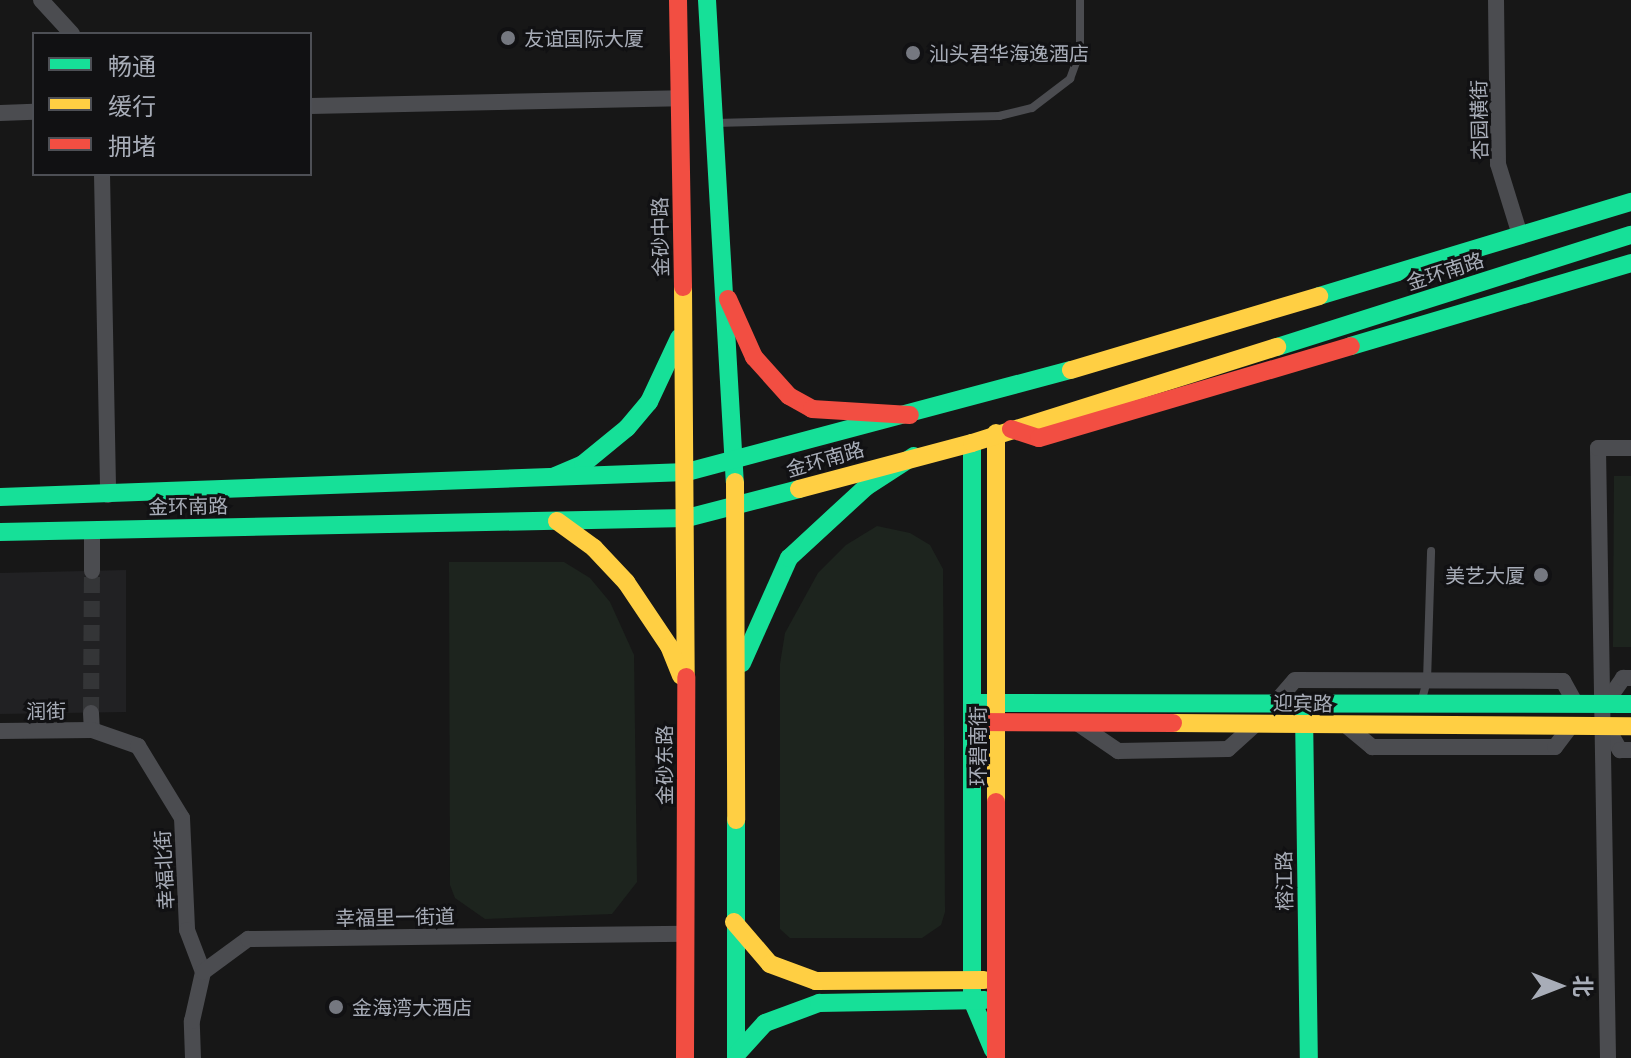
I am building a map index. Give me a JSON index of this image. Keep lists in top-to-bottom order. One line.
{"streets":{"main road":["金砂中路","金环南路","迎宾路","环碧南街","金砂东路","榕江路"],"street":["杏园横街","润街","幸福北街","幸福里一街道"]},"crossings":[["杏园横街","金环南路"],["金砂中路","金环南路"],["金砂中路","金砂东路"],["金环南路","环碧南街"],["金环南路","金砂东路"],["迎宾路","环碧南街"],["迎宾路","榕江路"],["润街","幸福北街"],["金砂东路","幸福里一街道"],["幸福北街","幸福里一街道"]],"places":["友谊国际大厦","汕头君华海逸酒店","美艺大厦","金海湾大酒店"],"legend":["畅通","缓行","拥堵"],"north":"right"}
